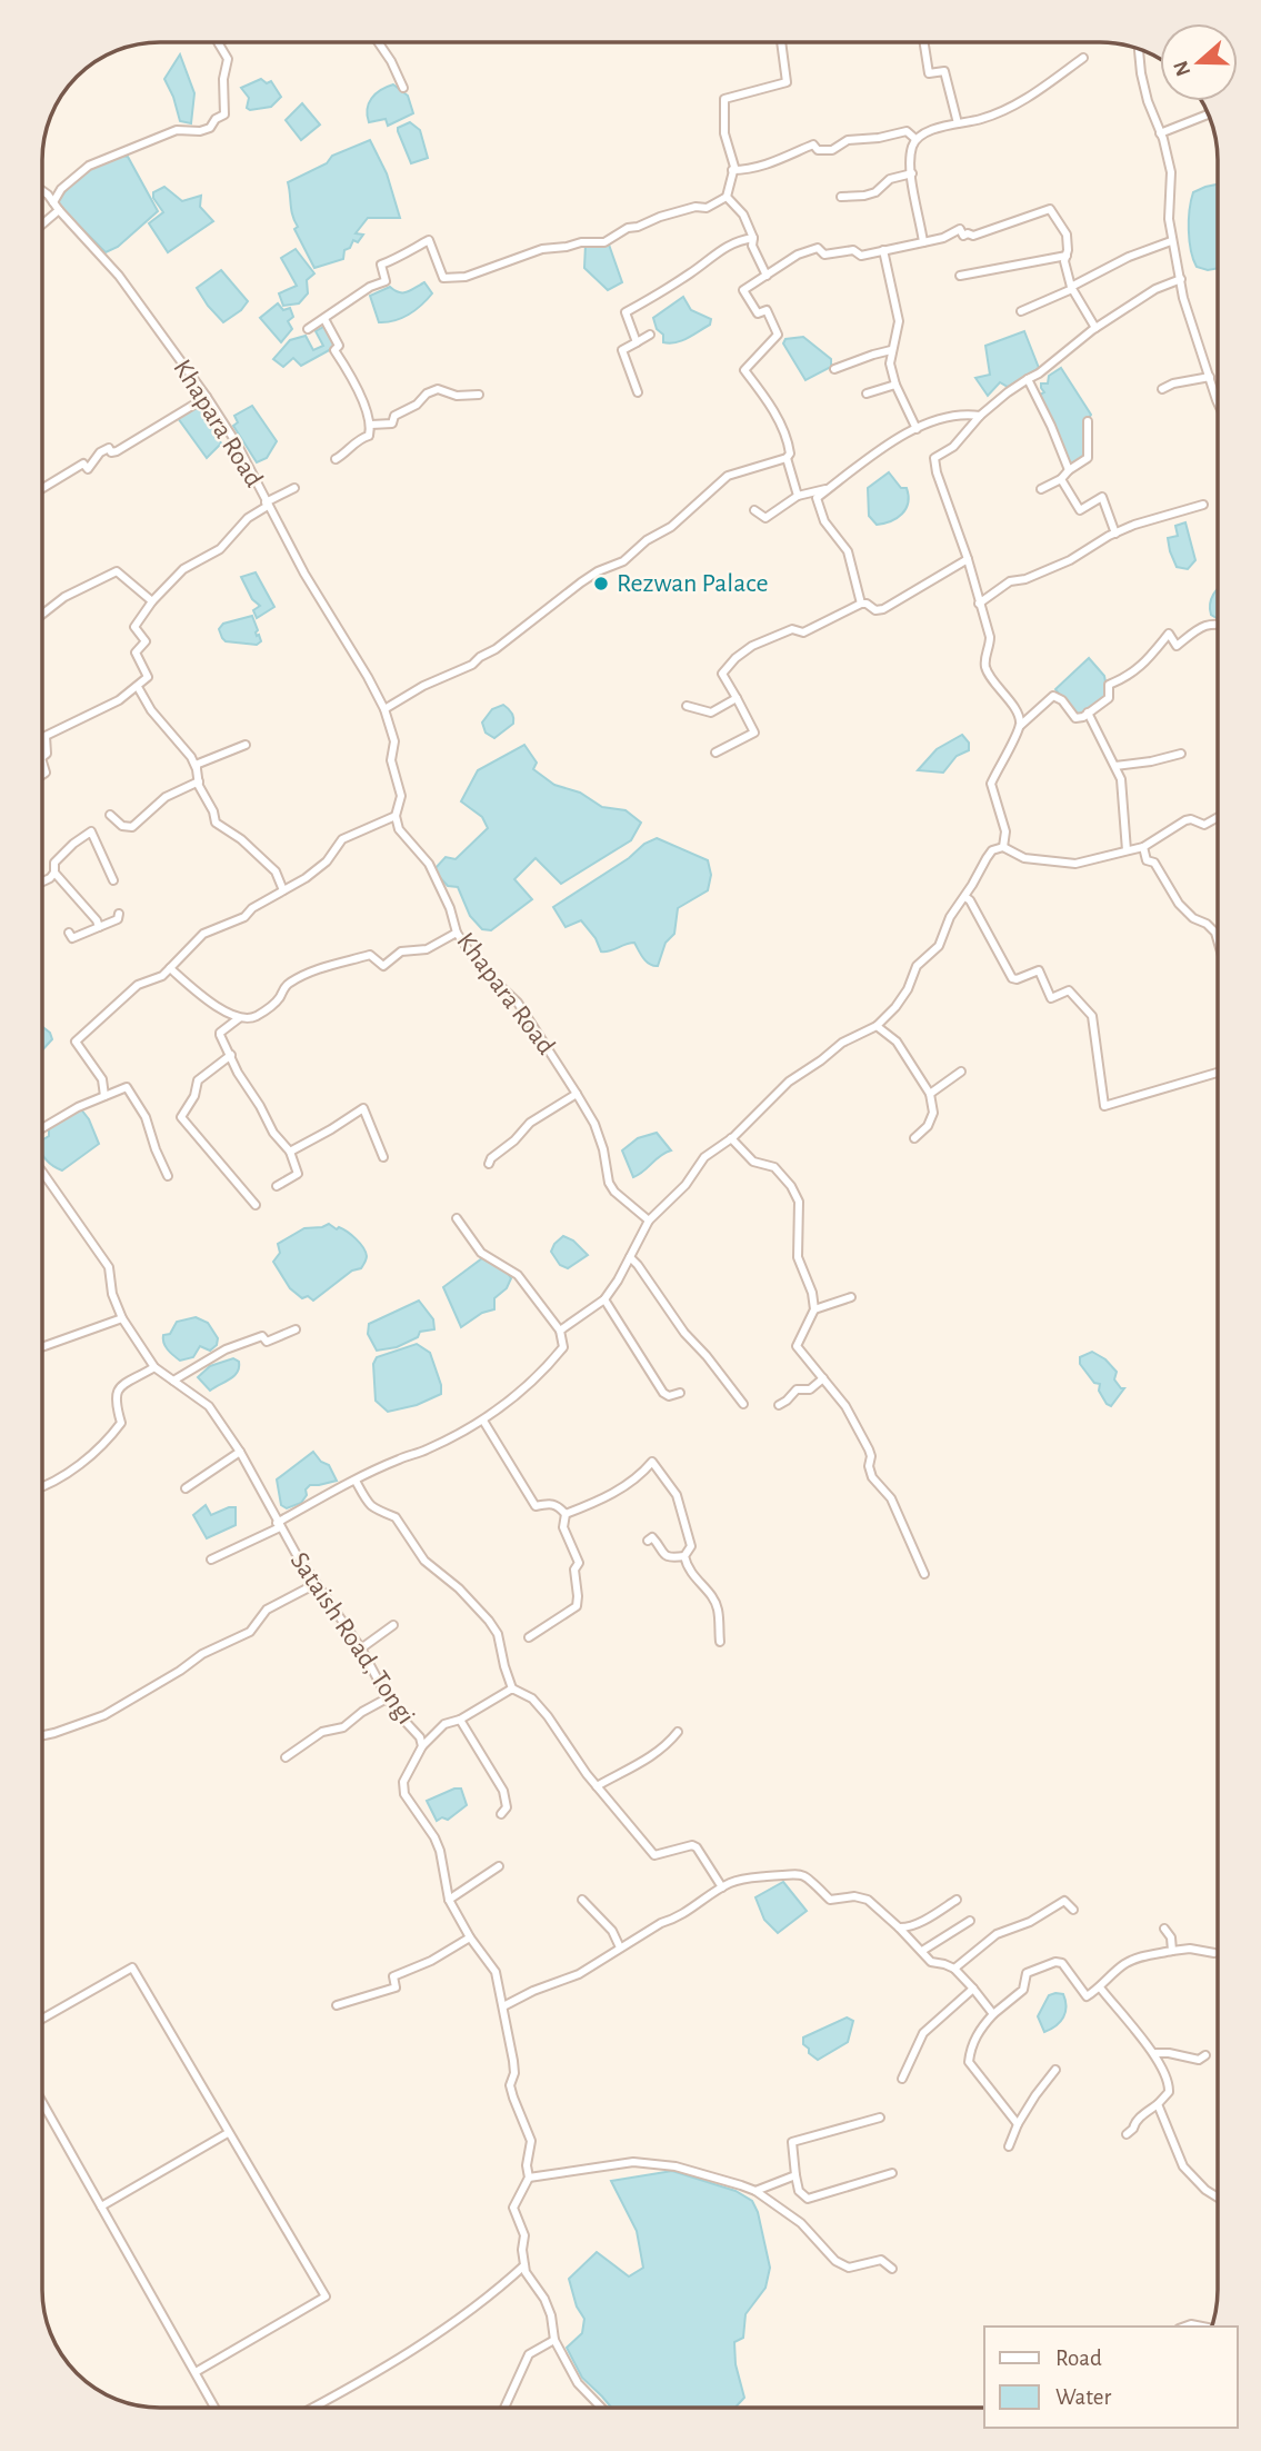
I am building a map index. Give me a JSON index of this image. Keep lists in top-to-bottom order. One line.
{"streets":{"street":["Khapara Road","Sataish Road, Tongi"]},"places":["Rezwan Palace"],"legend":["Road","Water"],"north":"left"}
